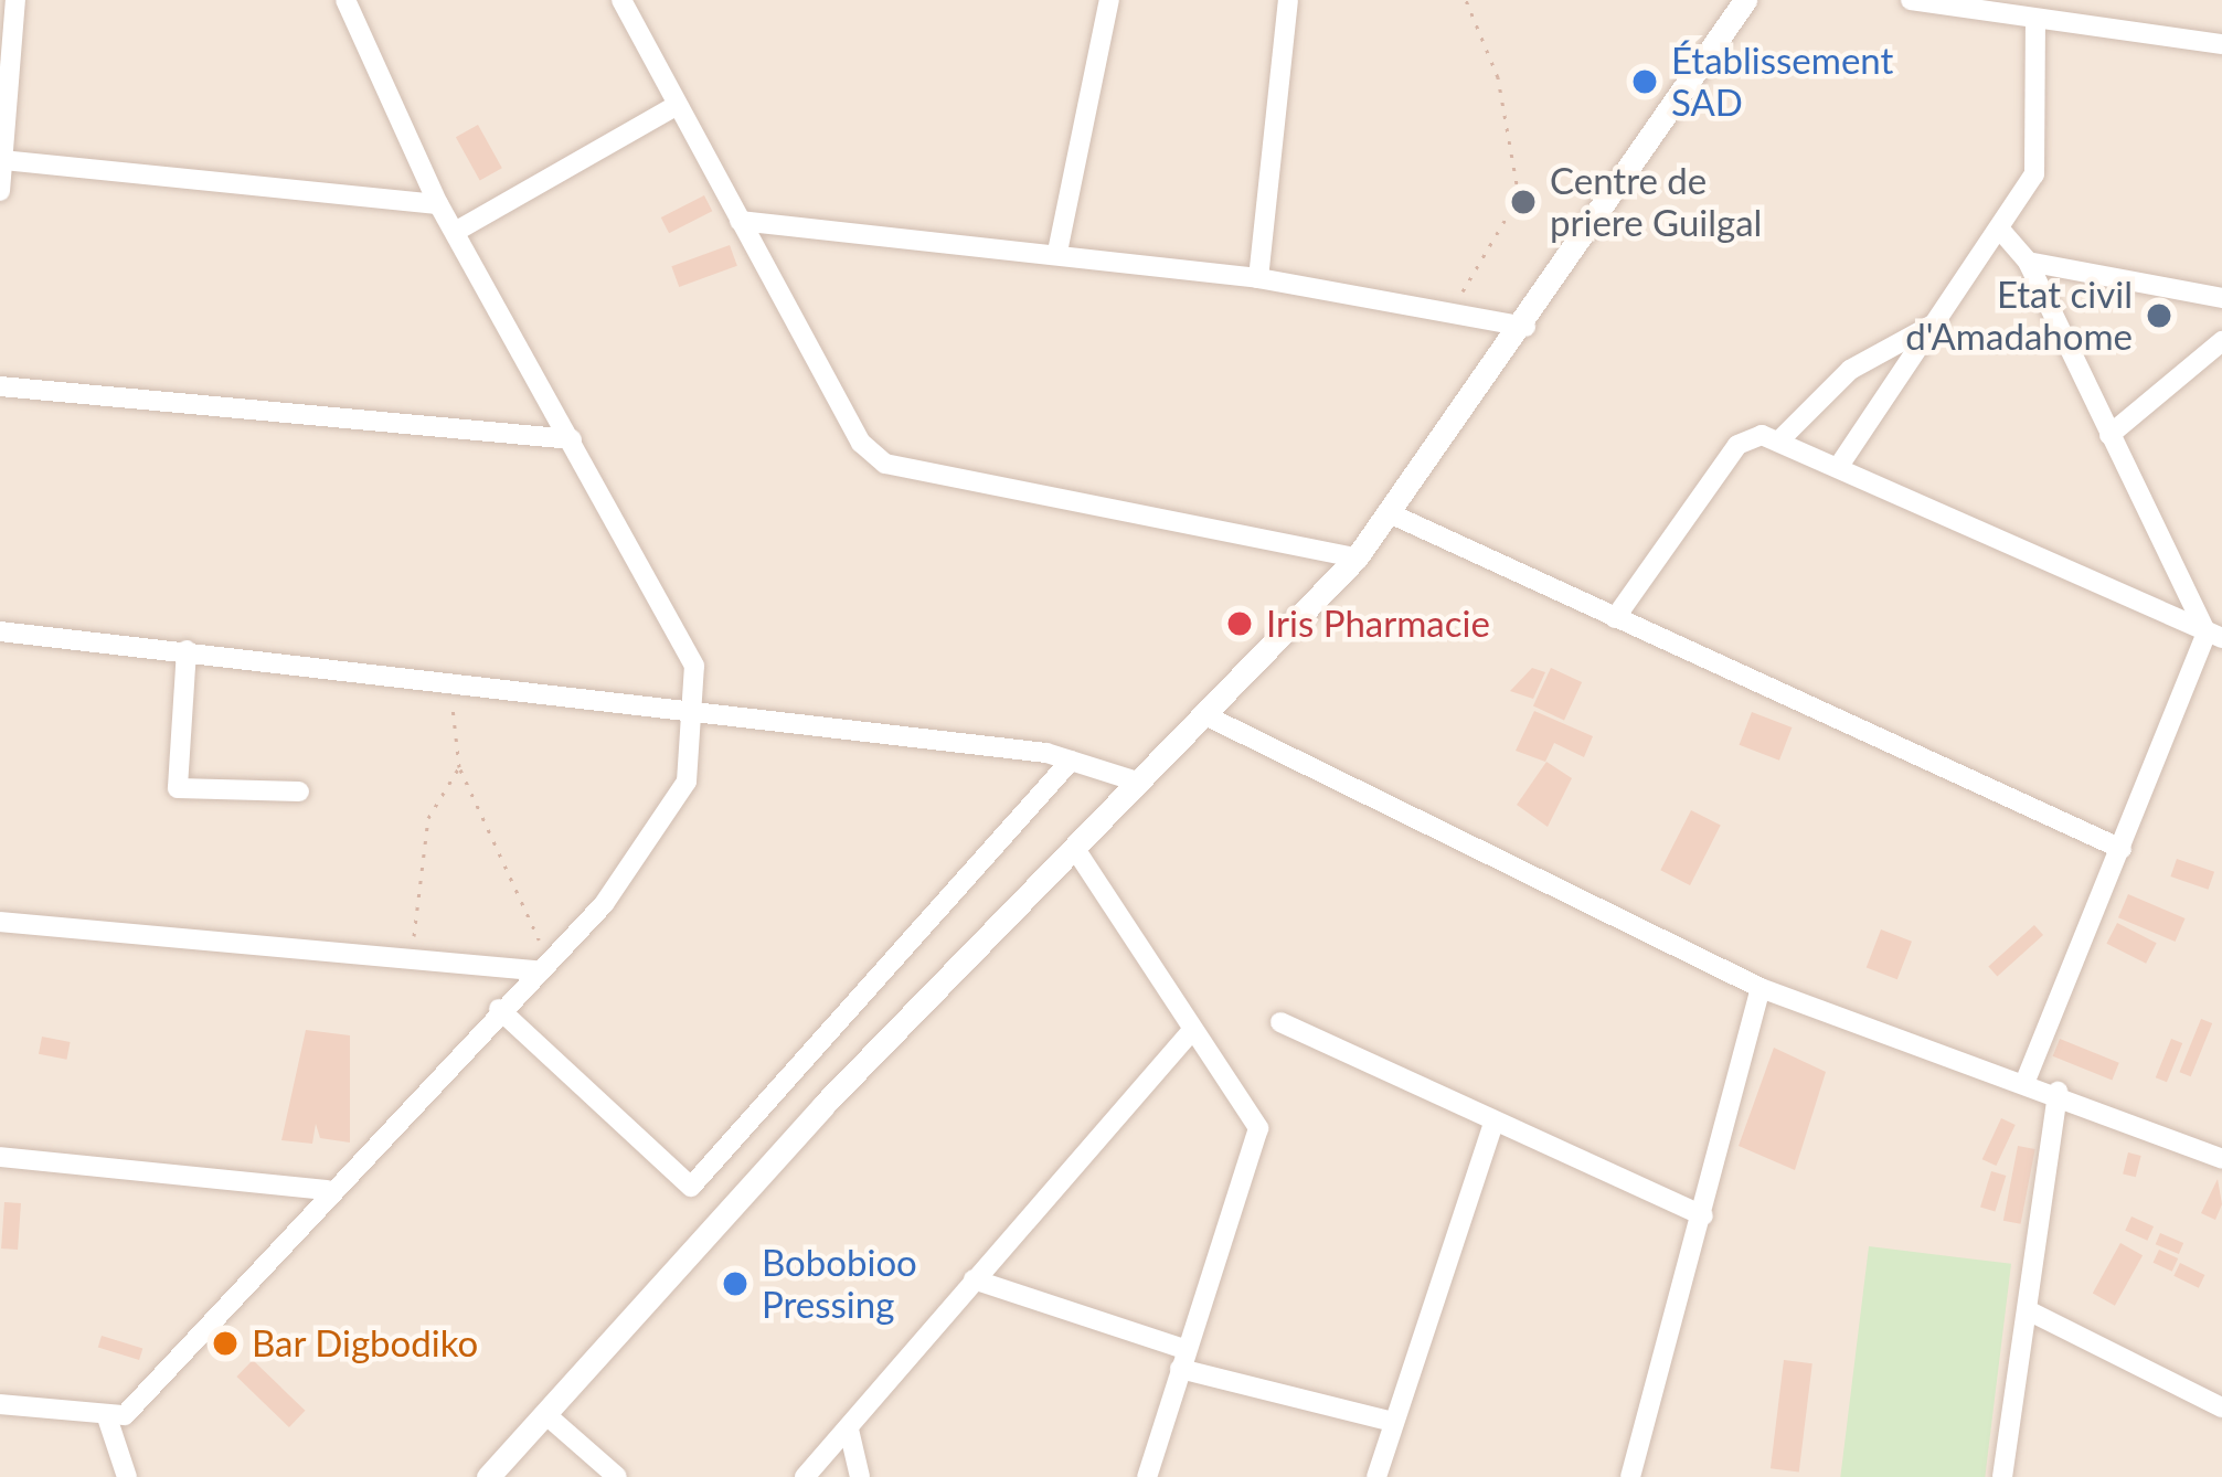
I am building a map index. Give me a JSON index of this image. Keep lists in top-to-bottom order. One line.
{"places":["Établissement SAD","Centre de priere Guilgal","Etat civil d'Amadahome","Iris Pharmacie","Bobobioo Pressing","Bar Digbodiko"]}
